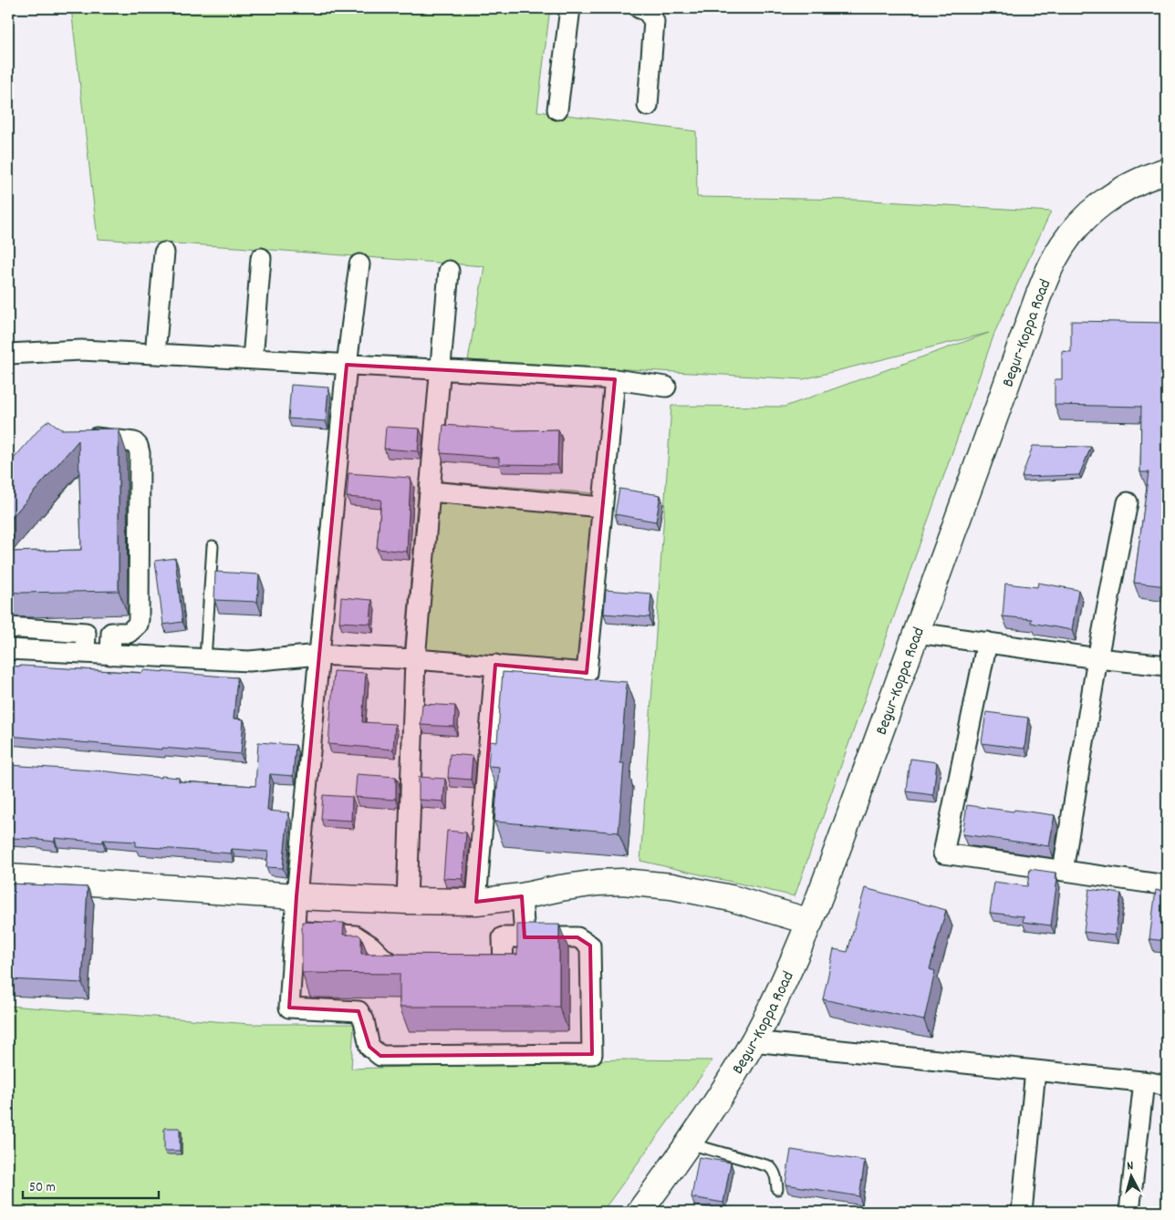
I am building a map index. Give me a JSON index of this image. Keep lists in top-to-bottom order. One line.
{"streets":{"main road":["Begur-Koppa Road"]},"scale_bar":"50 m","north":"top"}
